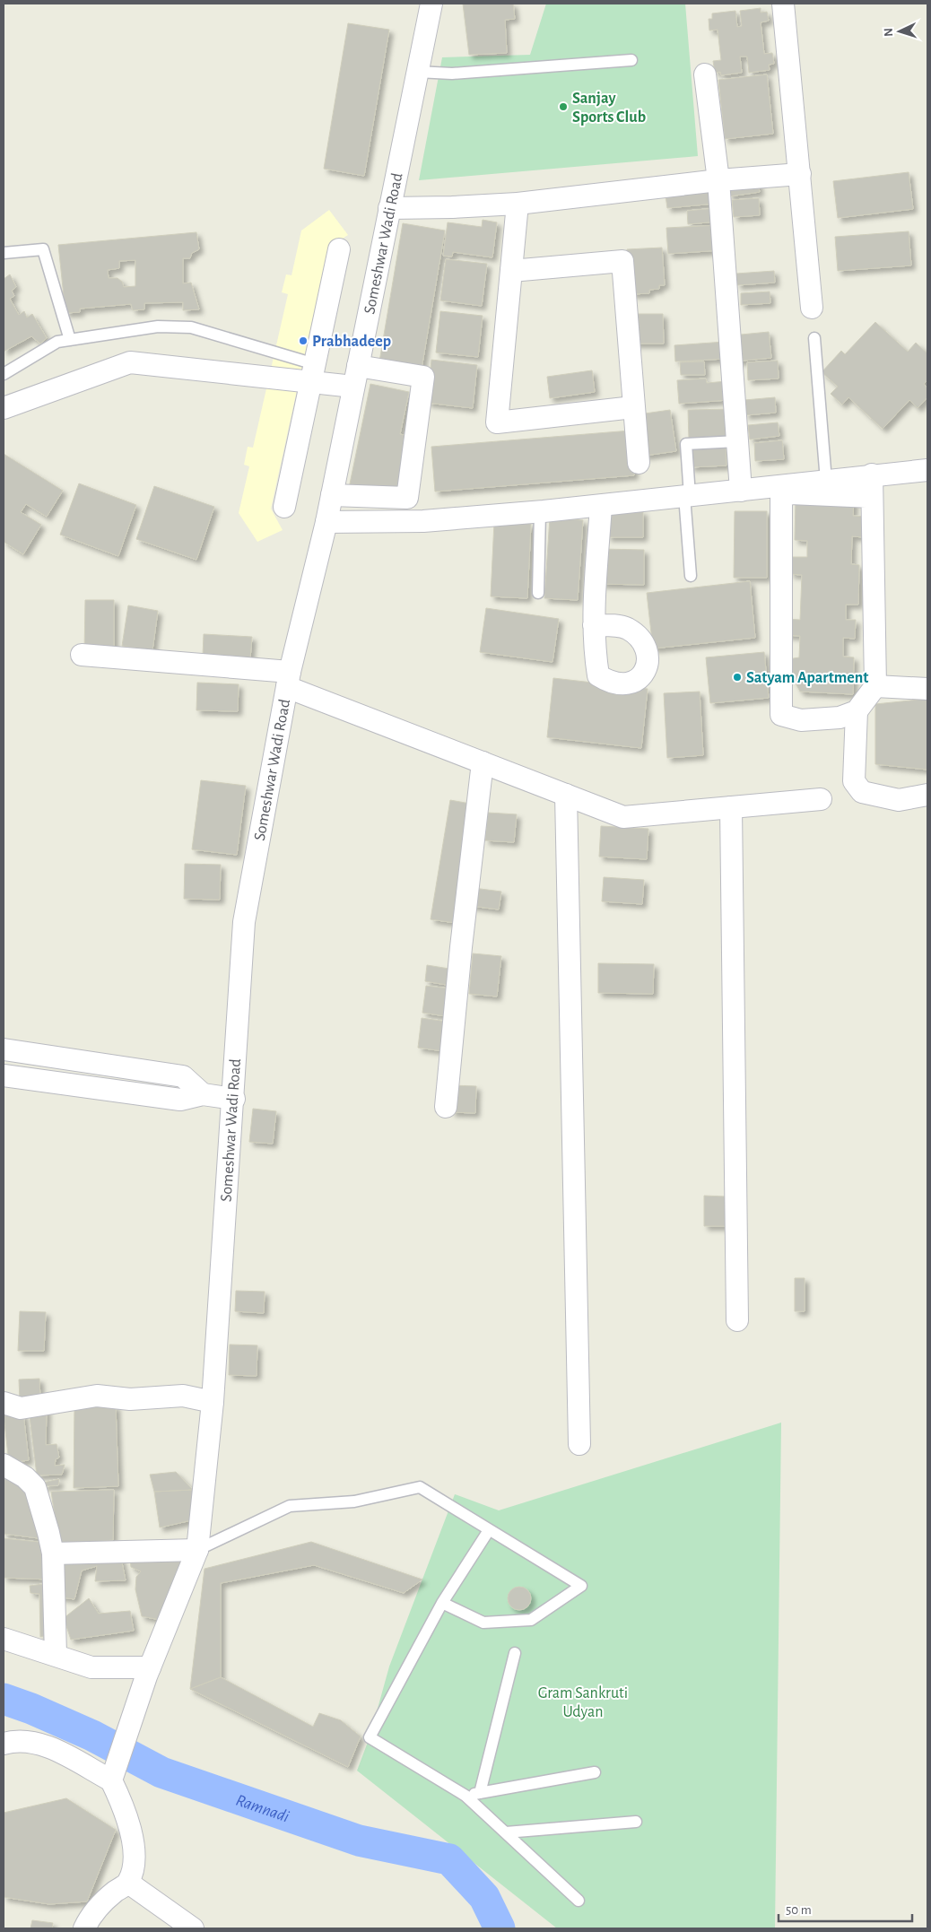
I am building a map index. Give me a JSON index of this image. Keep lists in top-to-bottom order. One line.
{"streets":{"street":["Someshwar Wadi Road"]},"water":["Ramnadi"],"parks":["Gram Sankruti Udyan"],"places":["Sanjay Sports Club","Prabhadeep","Satyam Apartment"],"scale_bar":"50 m","north":"left"}
